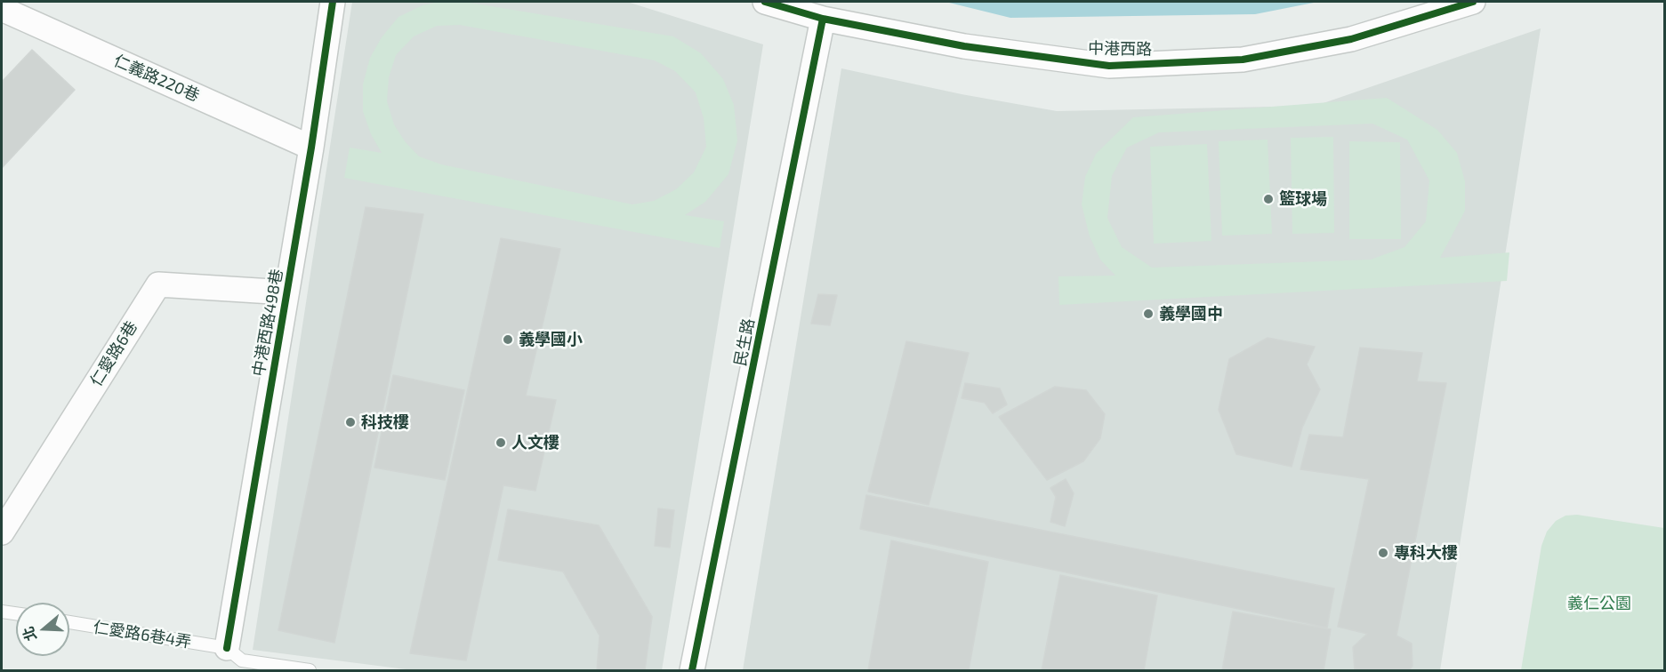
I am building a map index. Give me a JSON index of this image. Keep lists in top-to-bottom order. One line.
{"streets":{"street":["中港西路","仁義路220巷","中港西路498巷","民生路","仁愛路6巷"],"lane":["仁愛路6巷4弄"]},"crossings":[["中港西路","民生路"],["仁義路220巷","中港西路498巷"],["中港西路498巷","仁愛路6巷"],["中港西路498巷","仁愛路6巷4弄"]],"parks":["義仁公園"],"places":["籃球場","義學國中","義學國小","科技樓","人文樓","專科大樓"],"north":"left"}
